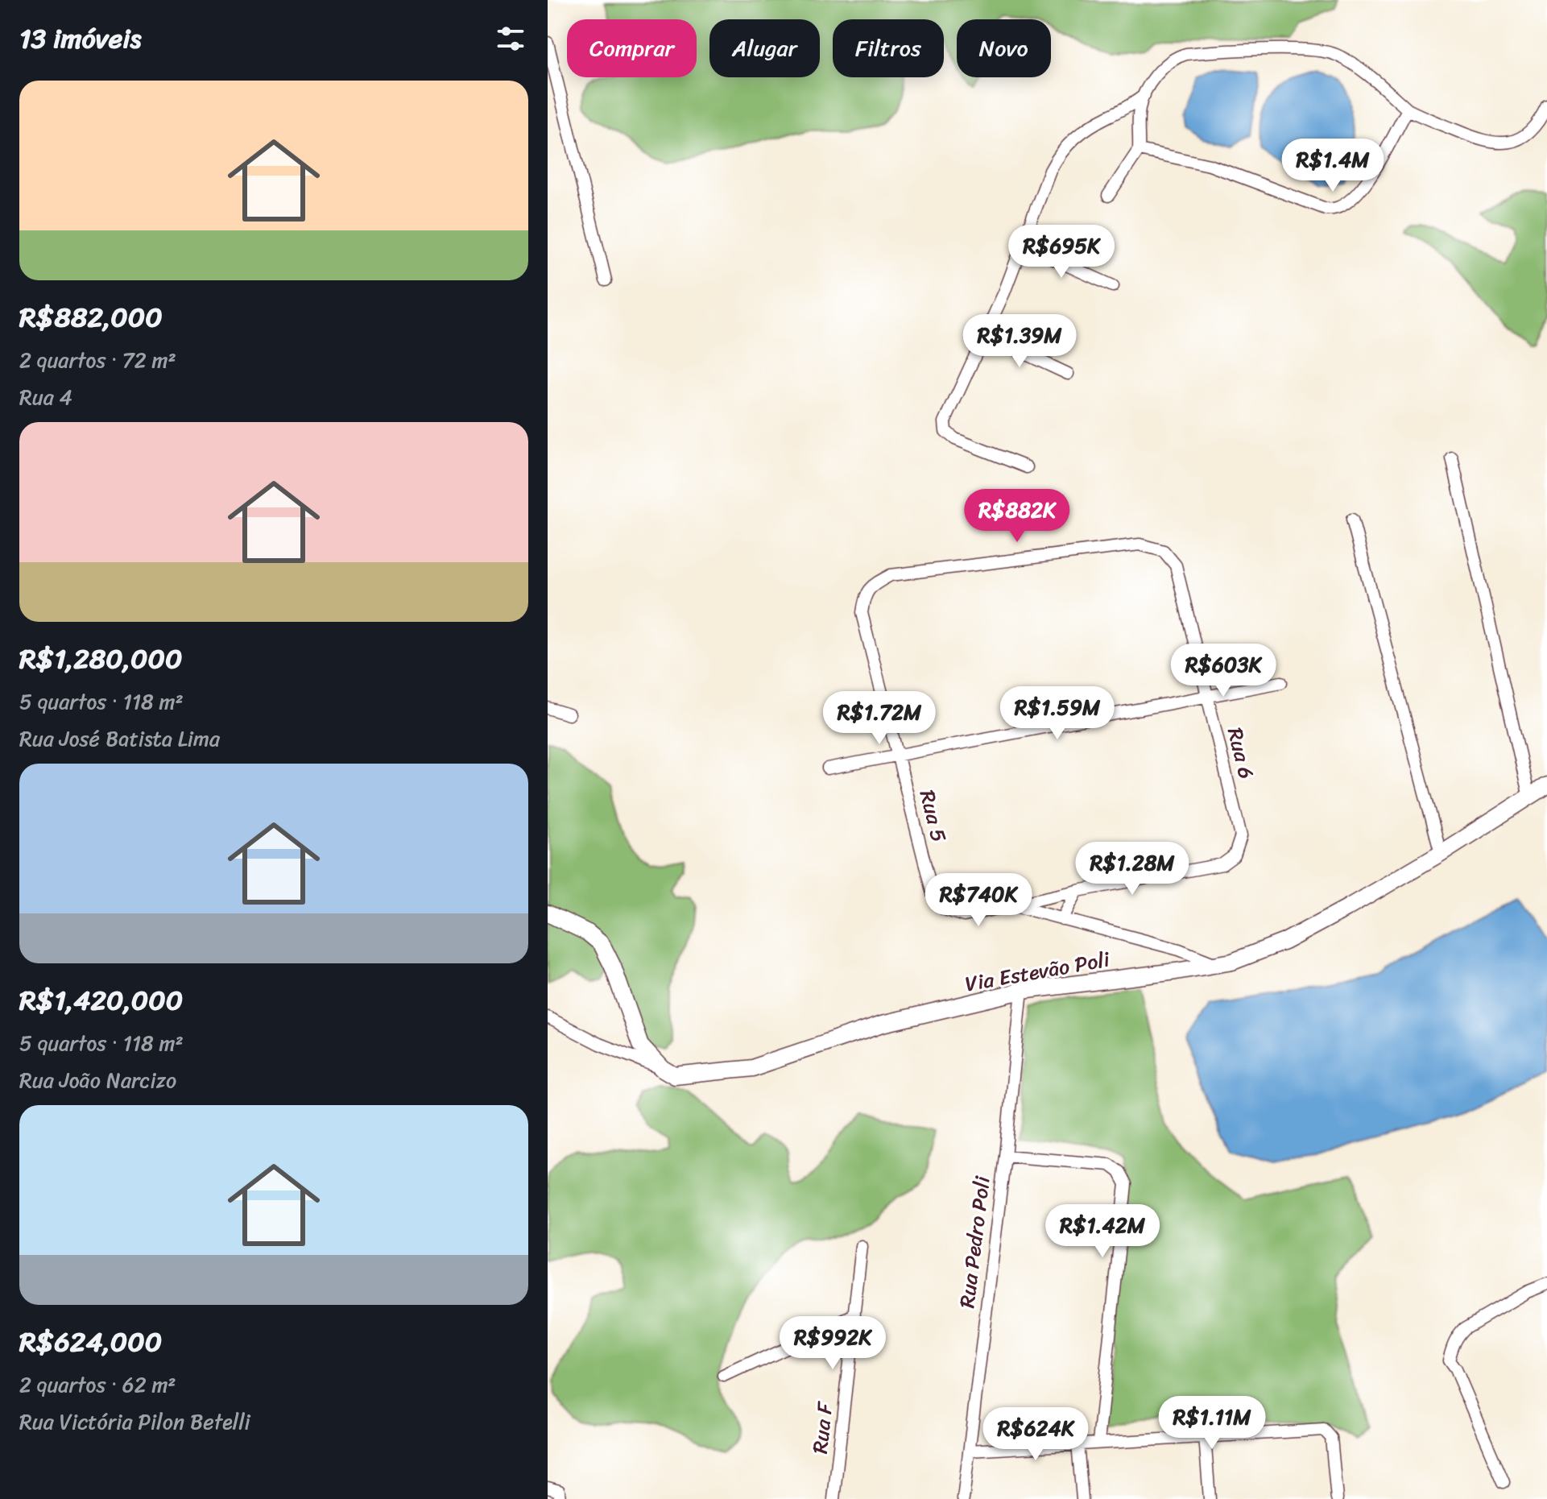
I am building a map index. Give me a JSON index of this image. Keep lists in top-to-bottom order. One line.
{"streets":{"main road":["Via Estevão Poli"],"street":["Rua 6","Rua 5","Rua Pedro Poli","Rua F"]},"crossings":[["Rua 6","Rua 5"],["Via Estevão Poli","Rua Pedro Poli"]],"page":{"heading":"13 imóveis","chip":["Comprar","Alugar","Filtros","Novo"],"list":[{"name":"R$882,000","note":"2 quartos · 72 m² · Rua 4"},{"name":"R$1,280,000","note":"5 quartos · 118 m² · Rua José Batista Lima"},{"name":"R$1,420,000","note":"5 quartos · 118 m² · Rua João Narcizo"},{"name":"R$624,000","note":"2 quartos · 62 m² · Rua Victória Pilon Betelli"}],"price":["R$1.4M","R$695K","R$1.39M","R$882K","R$603K","R$1.59M","R$1.72M","R$1.28M","R$740K","R$1.42M","R$992K","R$1.11M","R$624K"]}}
